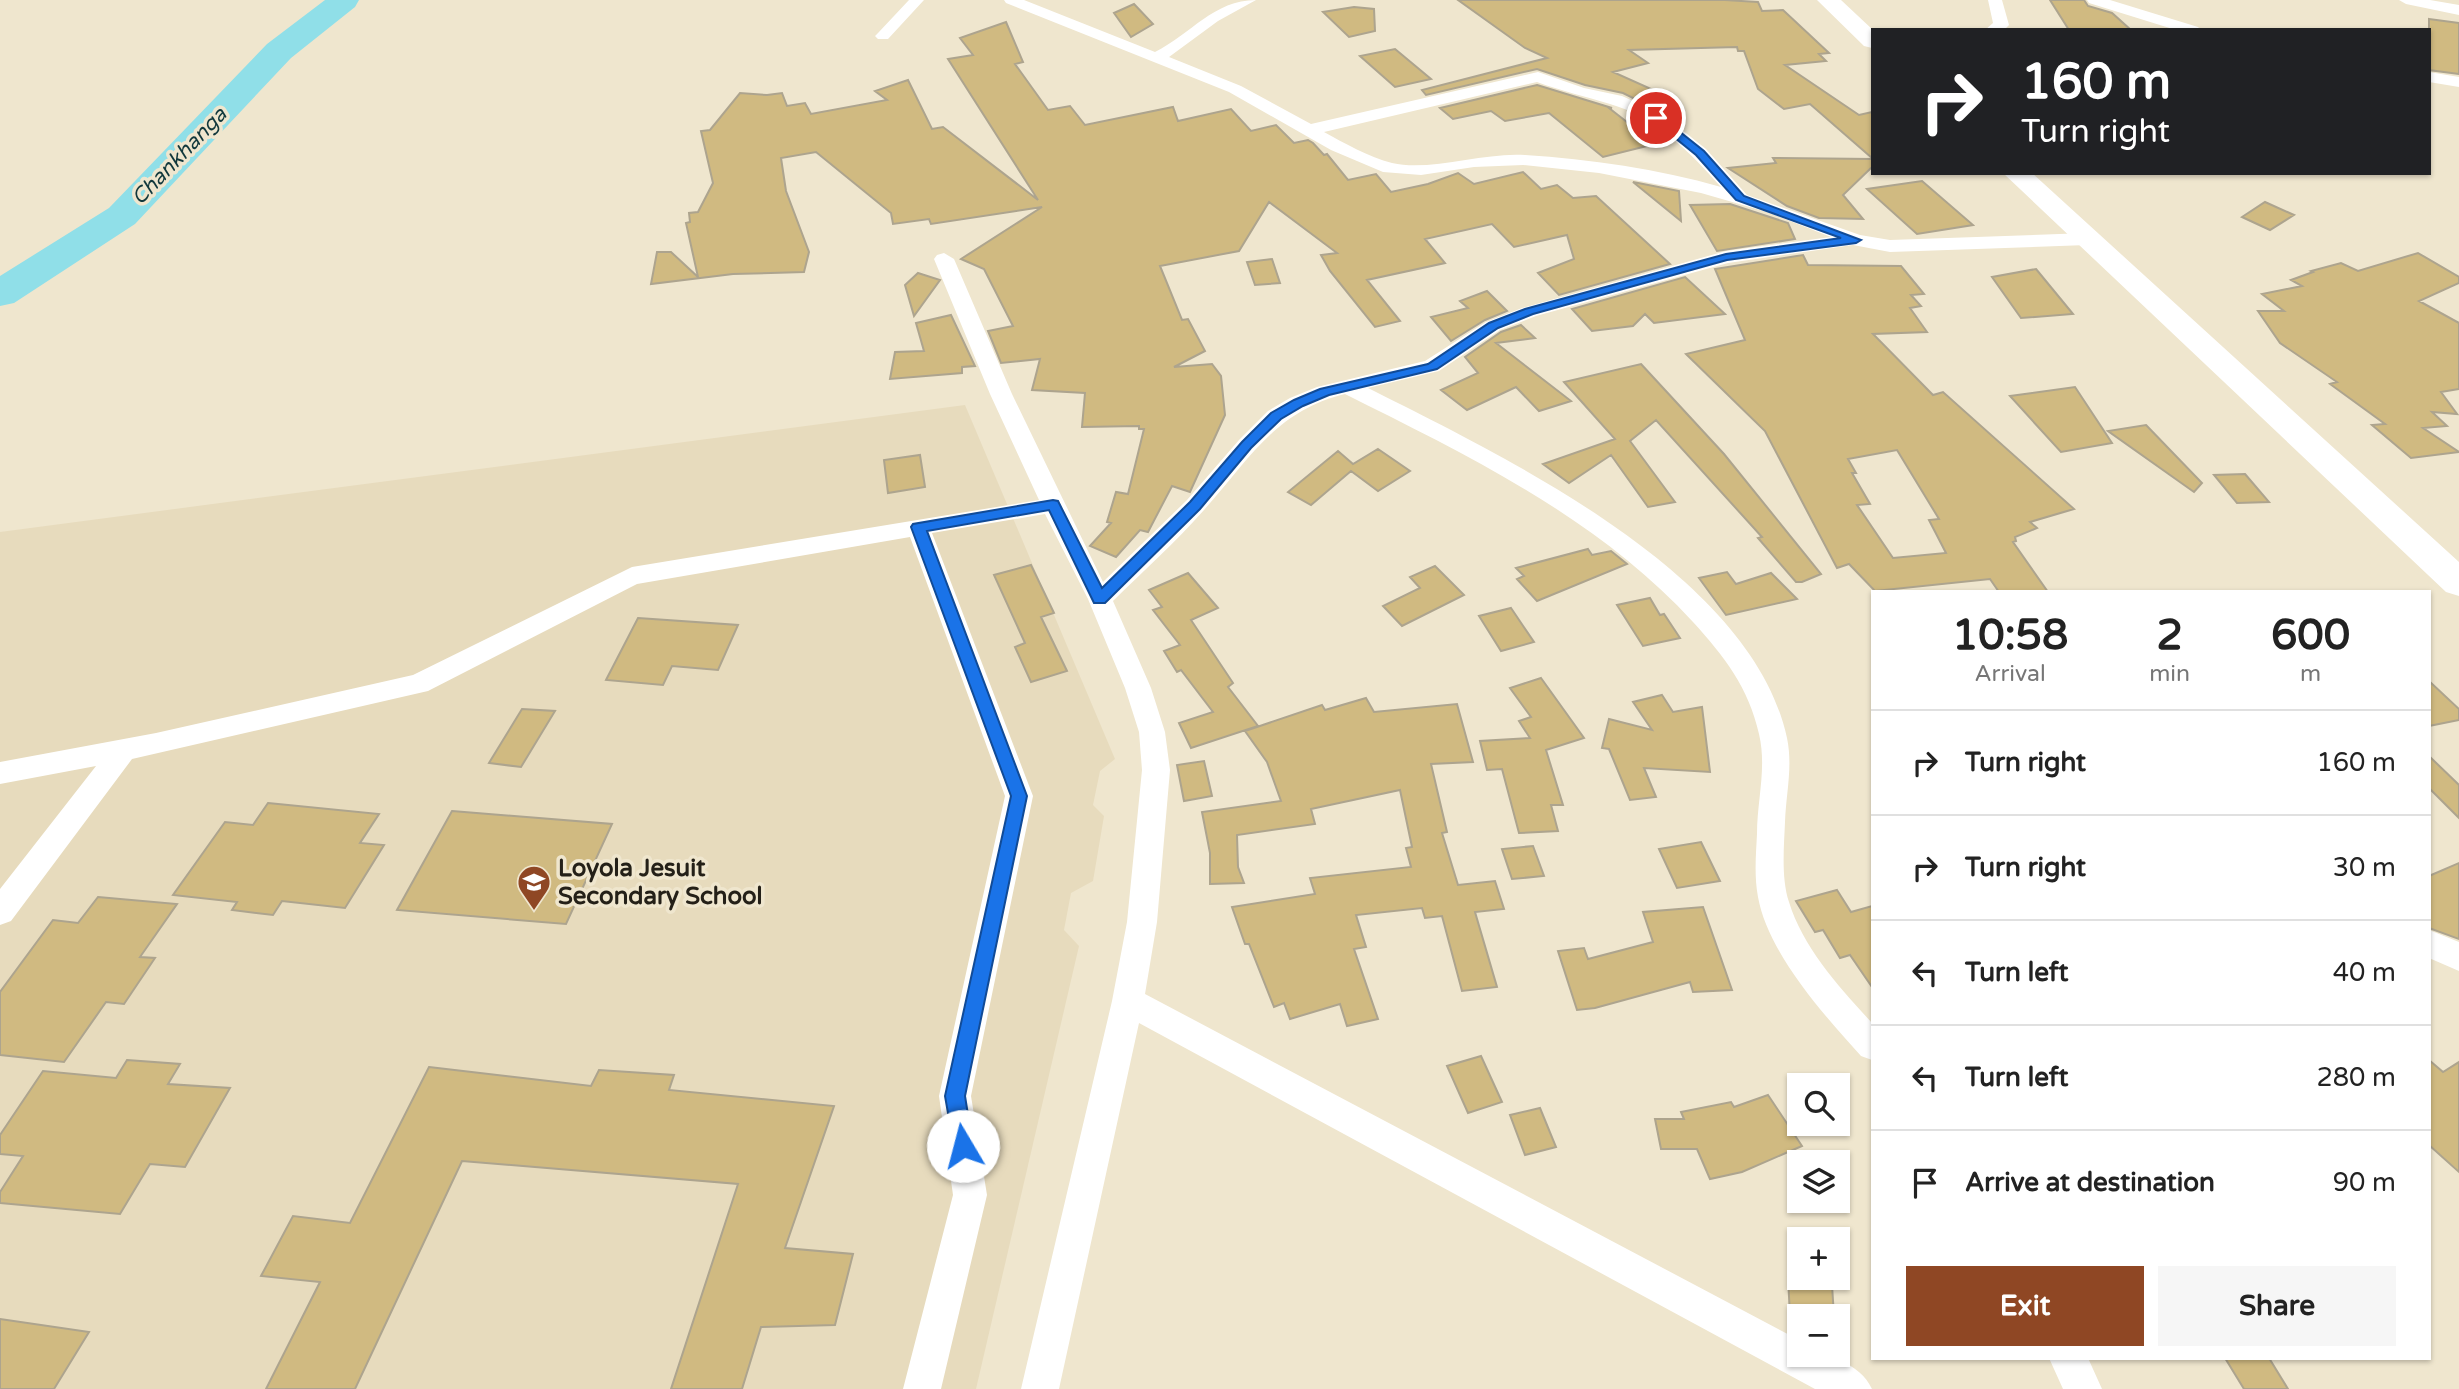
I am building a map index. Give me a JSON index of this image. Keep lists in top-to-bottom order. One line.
{"water":["Chankhanga"],"places":{"school or university":["Loyola Jesuit Secondary School"]},"page":{"turn":["160 m","Turn right"],"eta":["10:58","Arrival","2","min","600","m"],"list":[{"name":"Turn right","value":"160 m"},{"name":"Turn right","value":"30 m"},{"name":"Turn left","value":"40 m"},{"name":"Turn left","value":"280 m"},{"name":"Arrive at destination","value":"90 m"}],"map_buttons":["+","−"],"buttons":["Exit","Share"]}}
